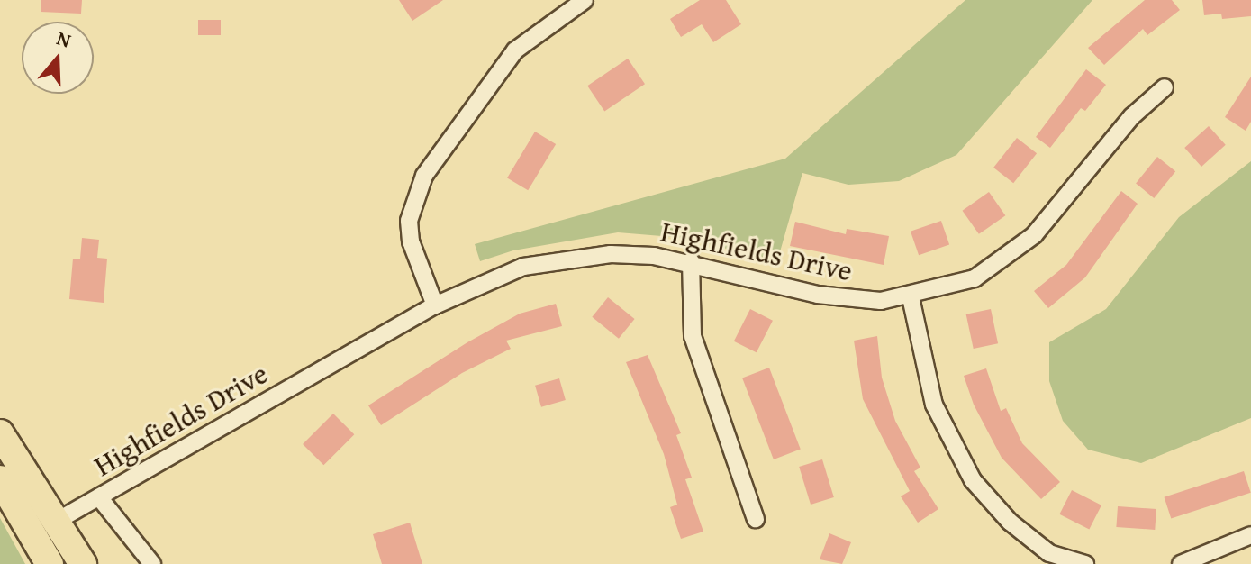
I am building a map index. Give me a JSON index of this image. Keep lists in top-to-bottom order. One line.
{"streets":{"street":["Highfields Drive"]},"north":"top"}
